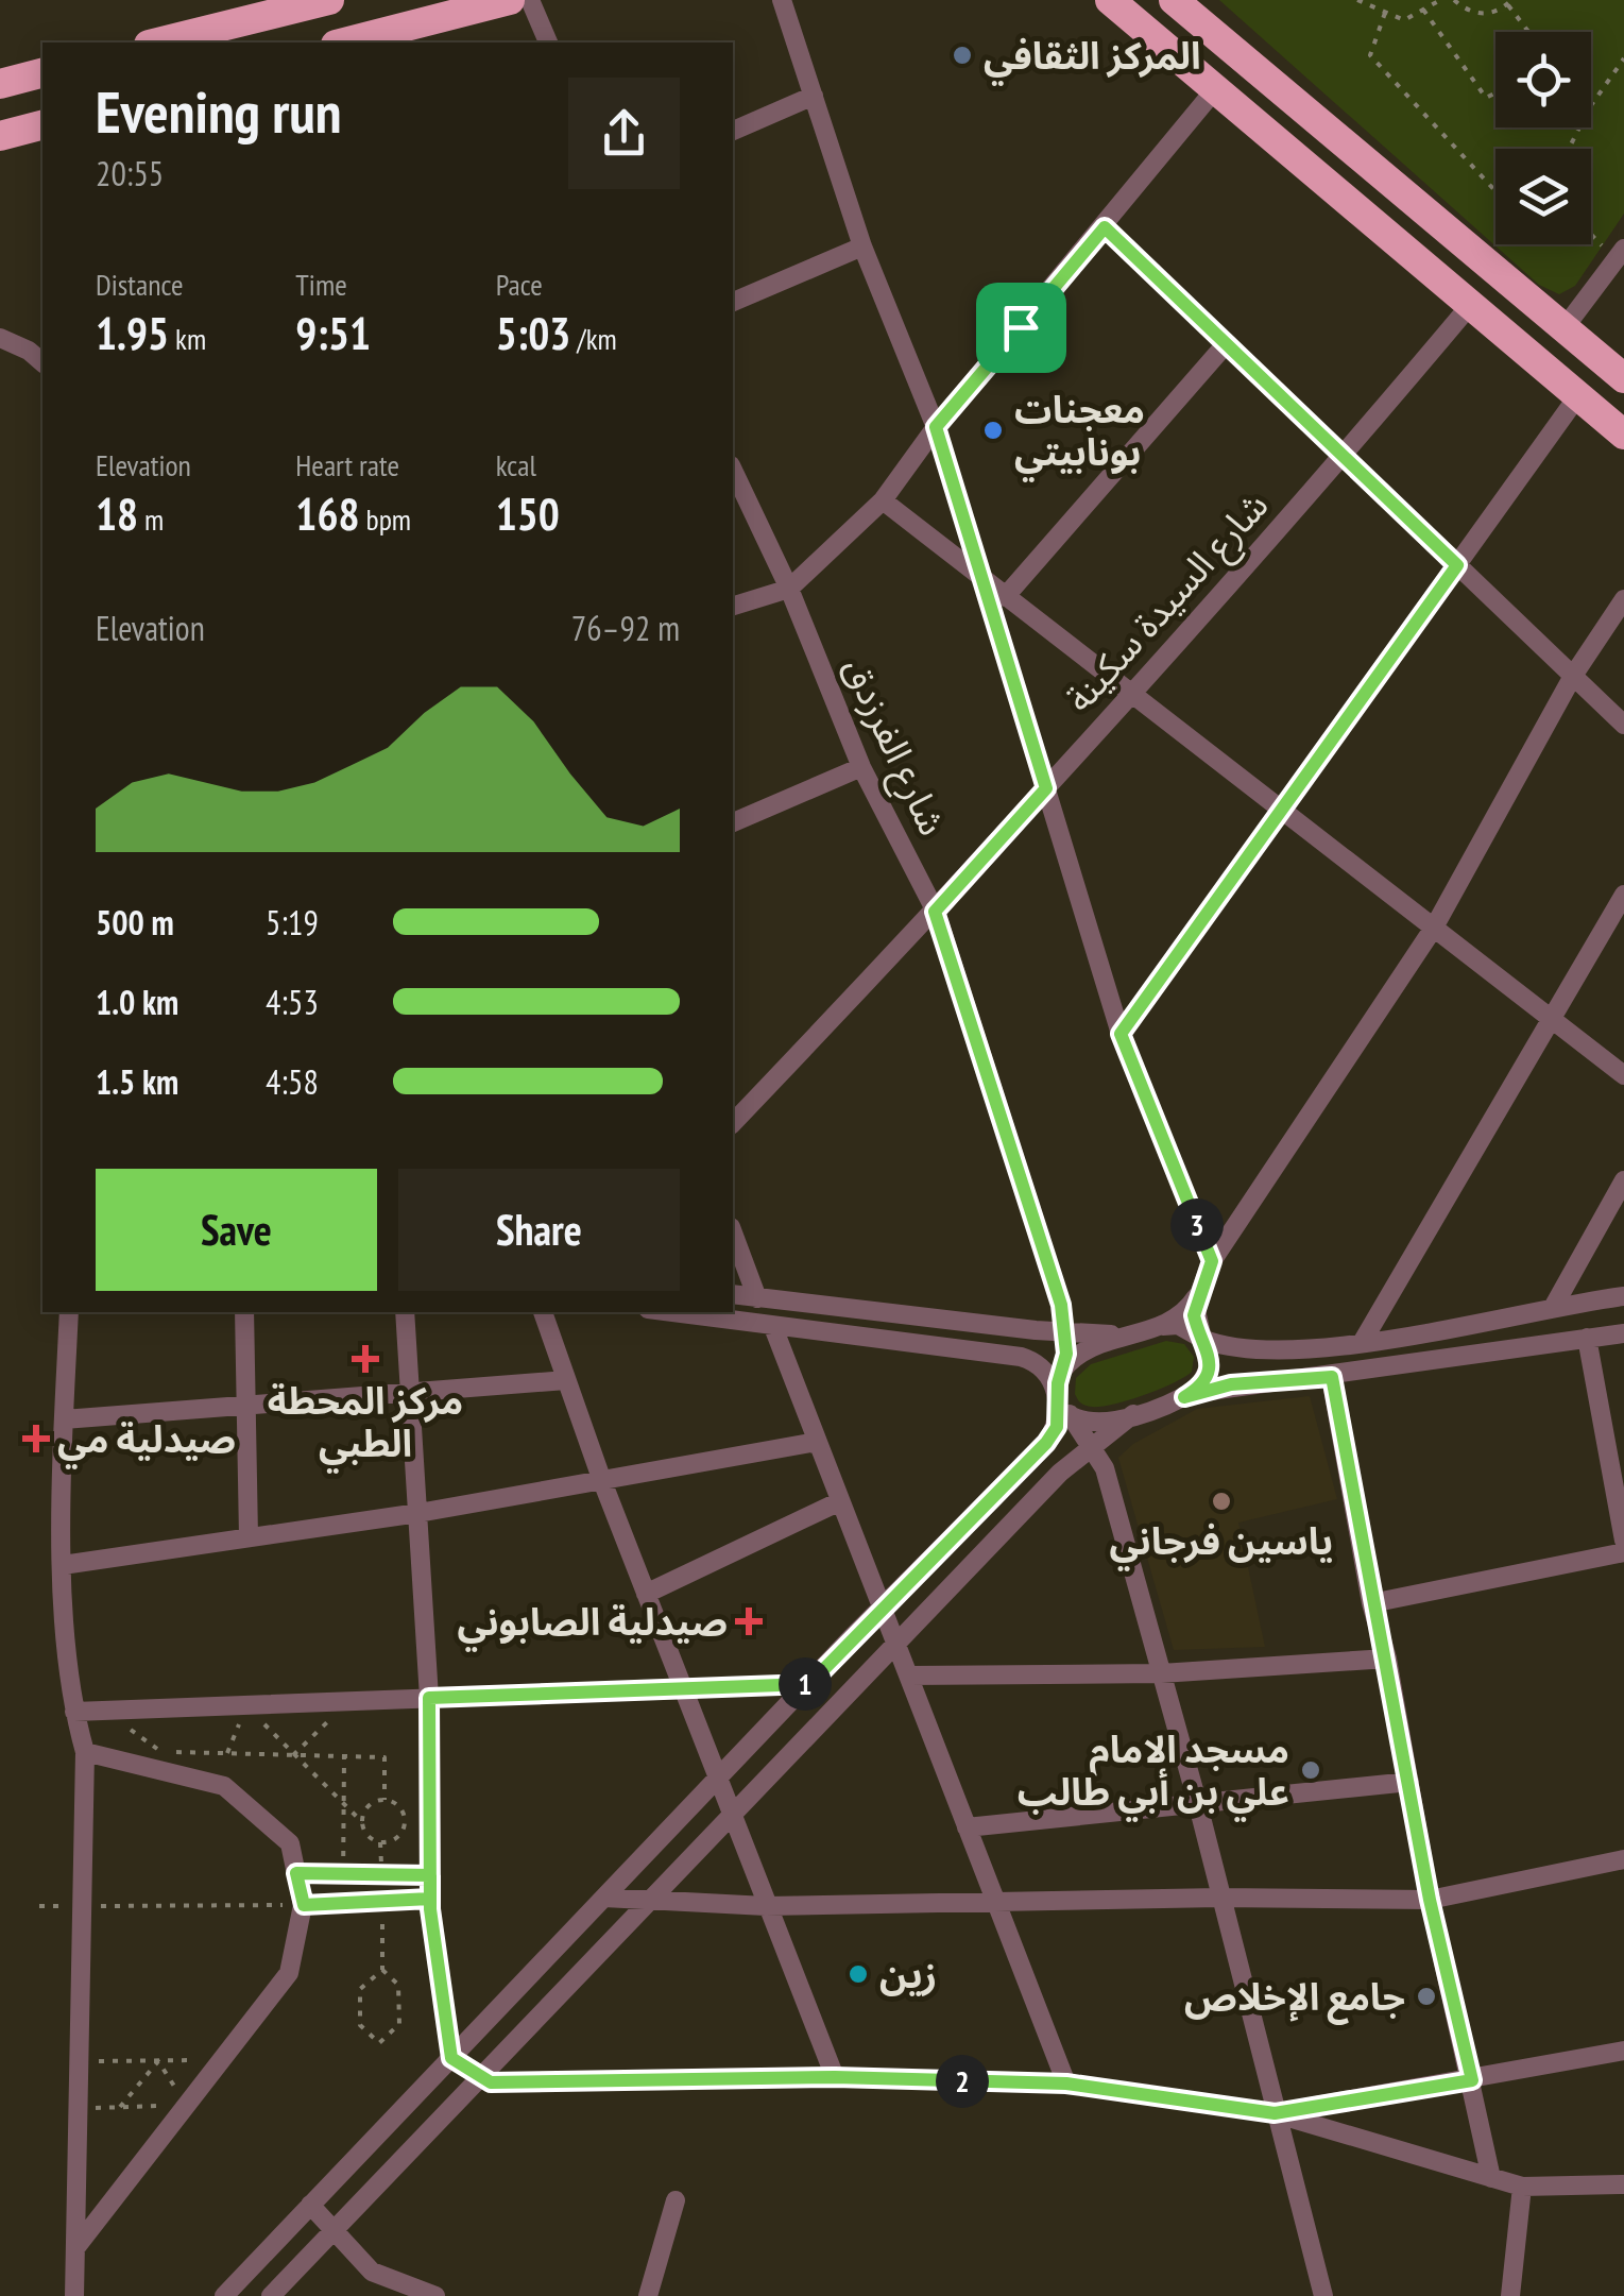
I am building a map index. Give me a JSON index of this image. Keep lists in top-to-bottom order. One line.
{"streets":{"street":["شارع السيدة سكينة","شارع الفرزدق"]},"crossings":[["شارع السيدة سكينة","شارع الفرزدق"]],"places":{"other":["المركز الثقافي","معجنات بونابيتي","ياسين فرجاني","مسجد الامام علي بن أبي طالب","زين","جامع الإخلاص"],"health":["مركز المحطة الطبي","صيدلية مي","صيدلية الصابوني"]},"page":{"heading":["Evening run","20:55"],"stats":[["Distance","1.95 km"],["Time","9:51"],["Pace","5:03 /km"],["Elevation","18 m"],["Heart rate","168 bpm"],["kcal","150"]],"chart":["Elevation","76–92 m"],"list":[{"name":"500 m","note":"5:19"},{"name":"1.0 km","note":"4:53"},{"name":"1.5 km","note":"4:58"}],"buttons":["Save","Share"],"pins":["3","1","2"]}}
